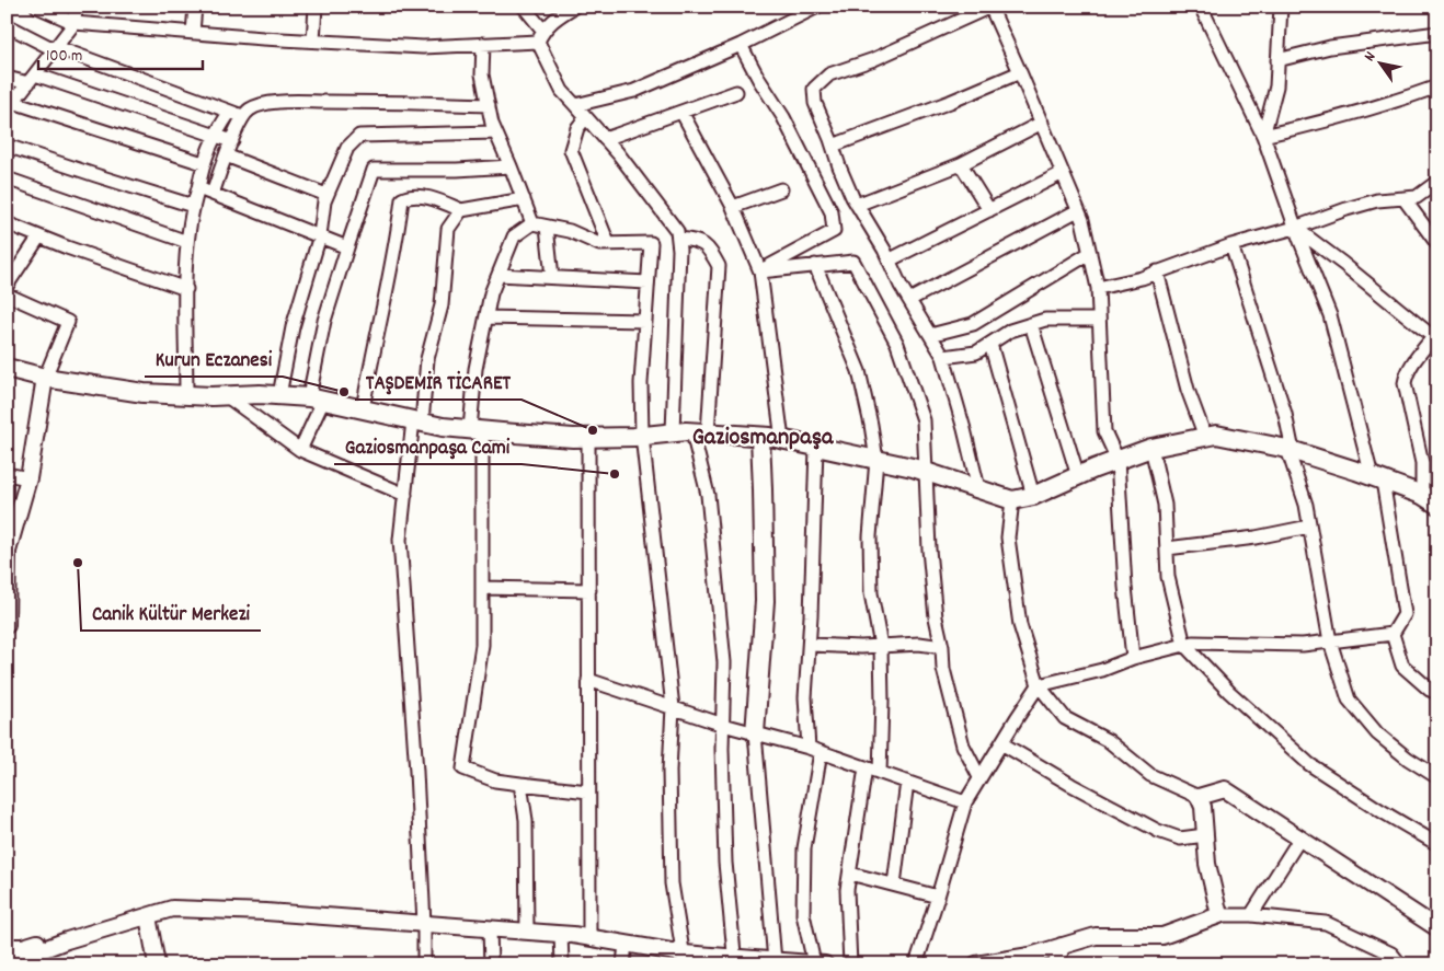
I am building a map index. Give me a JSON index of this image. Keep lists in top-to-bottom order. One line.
{"districts":["Gaziosmanpaşa"],"places":["Kurun Eczanesi","TAŞDEMİR TİCARET","Gaziosmanpaşa Cami","Canik Kültür Merkezi"],"scale_bar":"100 m","north":"top left"}
